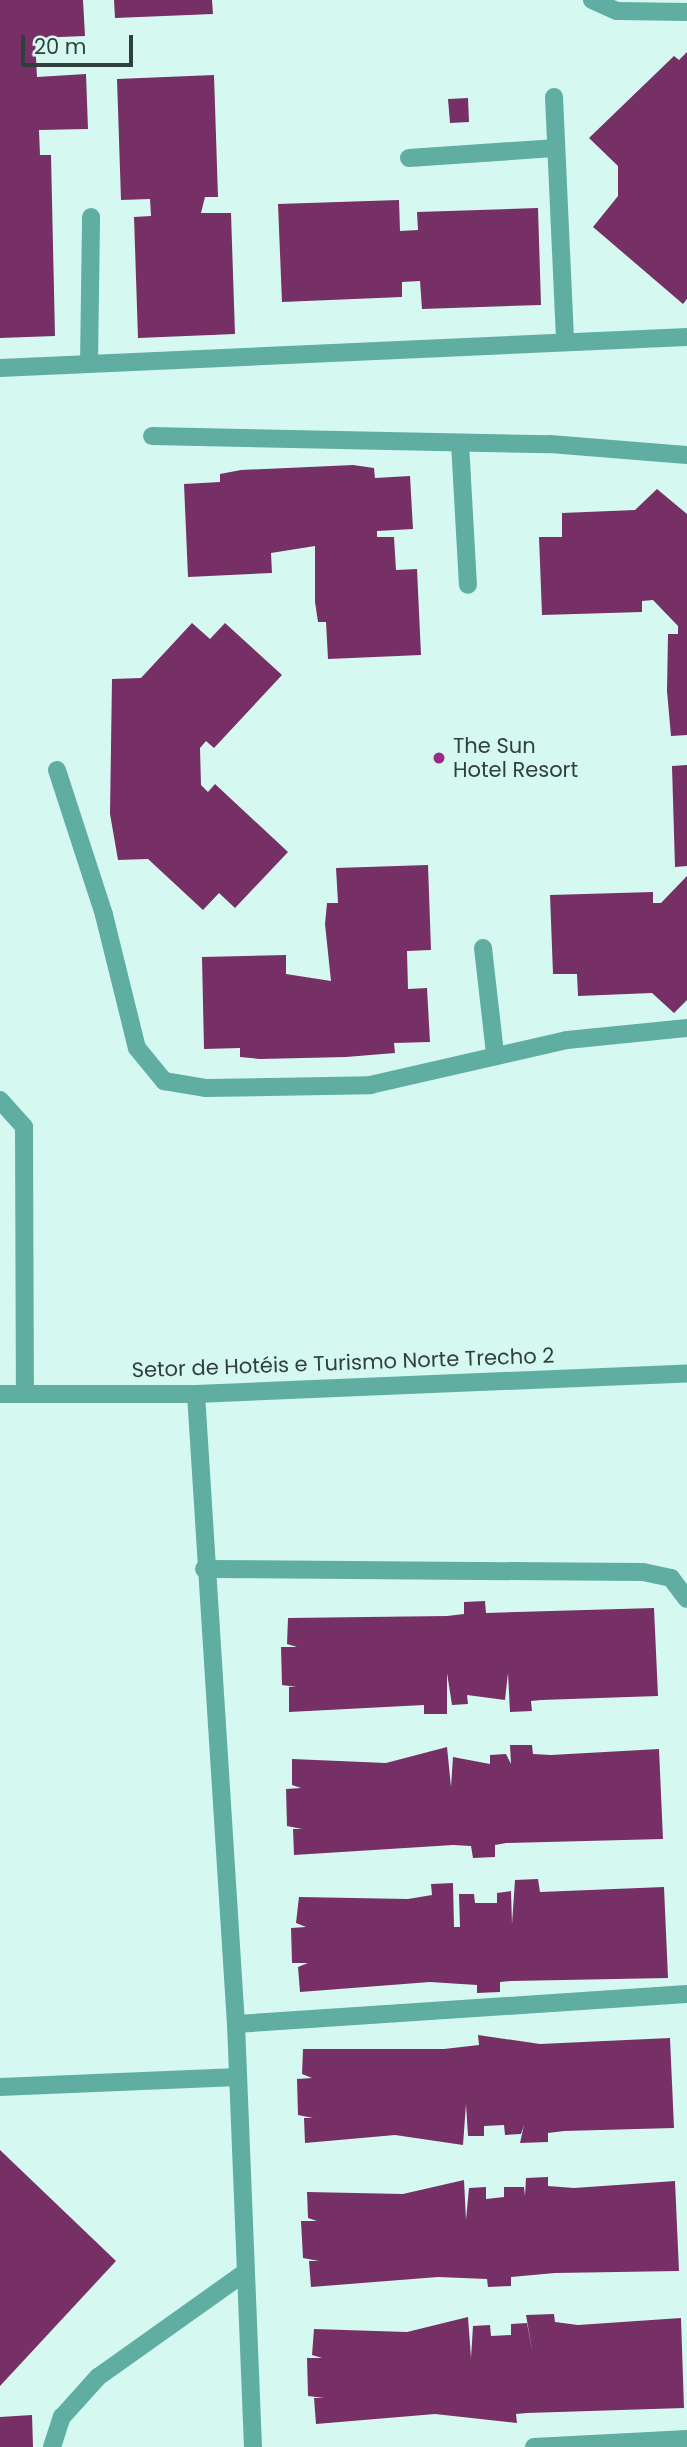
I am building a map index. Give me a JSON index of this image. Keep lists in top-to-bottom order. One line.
{"streets":{"lane":["Setor de Hotéis e Turismo Norte Trecho 2"]},"places":["The Sun Hotel Resort"],"scale_bar":"20 m"}
